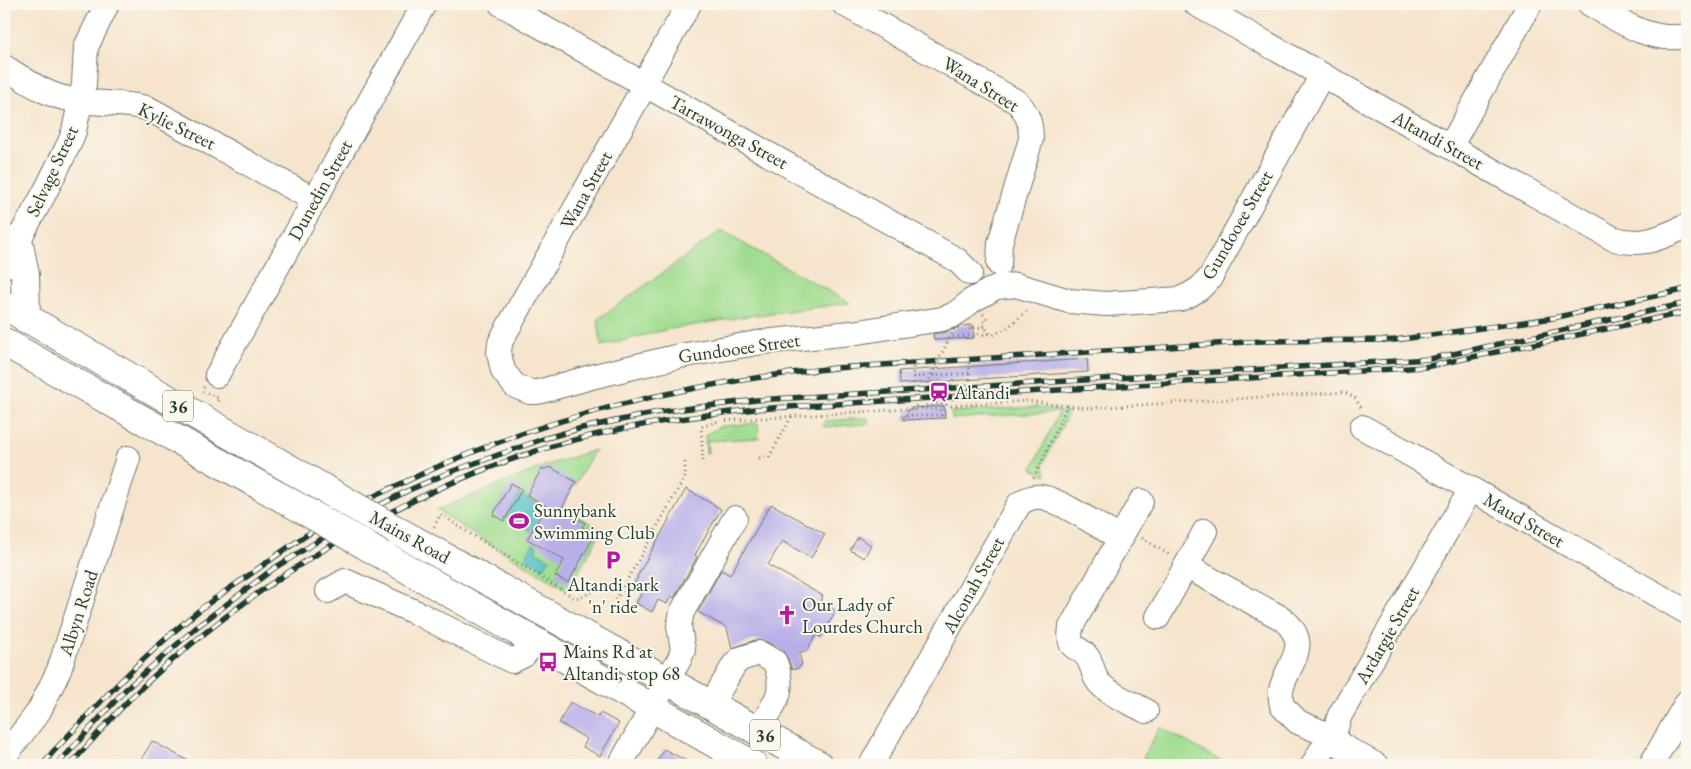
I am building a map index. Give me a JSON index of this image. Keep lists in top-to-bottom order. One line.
{"streets":{"main road":["36","Mains Road"],"street":["Wana Street","Kylie Street","Tarrawonga Street","Altandi Street","Selvage Street","Dunedin Street","Gundooee Street","Maud Street","Alconah Street","Albyn Road","Ardargie Street"]},"crossings":[["Wana Street","Tarrawonga Street"],["Wana Street","Gundooee Street"],["Kylie Street","Selvage Street"],["Kylie Street","Dunedin Street"],["Tarrawonga Street","Gundooee Street"],["Altandi Street","Gundooee Street"],["Maud Street","Ardargie Street"]],"places":{"station":["Altandi"],"sports":["Sunnybank Swimming Club"],"parking":["Altandi park 'n' ride"],"church":["Our Lady of Lourdes Church"],"bus stop":["Mains Rd at Altandi, stop 68"]}}
